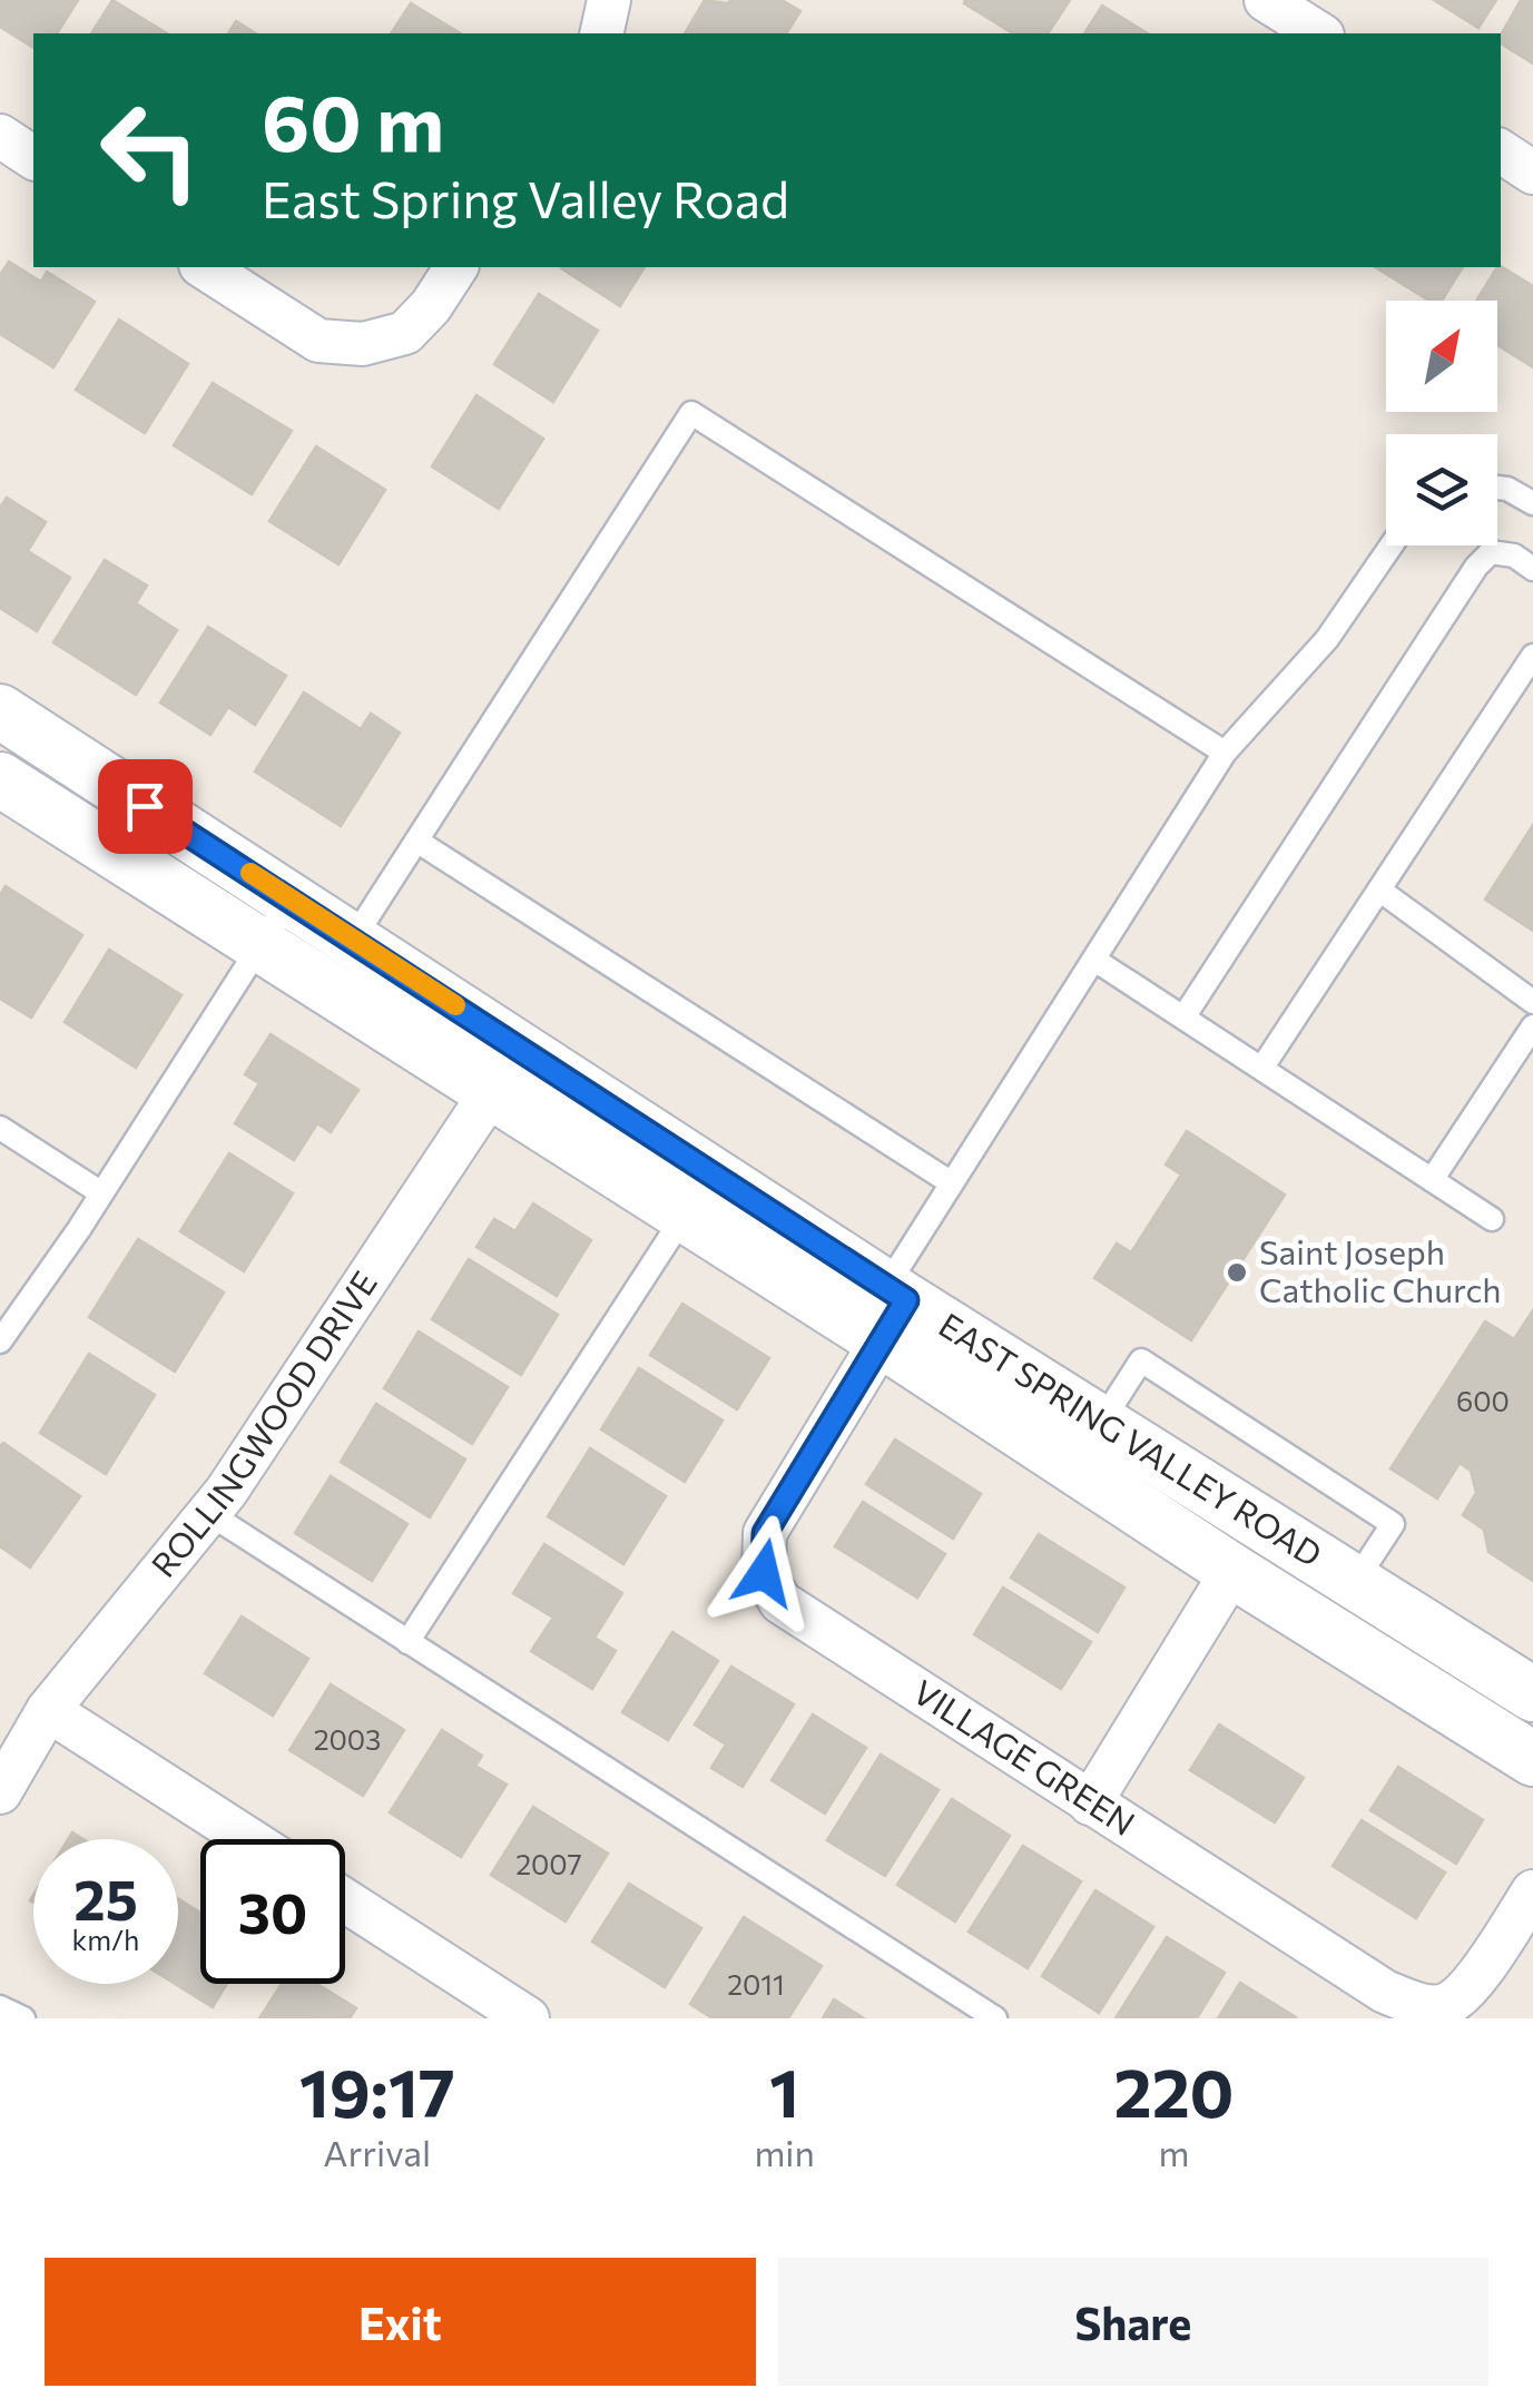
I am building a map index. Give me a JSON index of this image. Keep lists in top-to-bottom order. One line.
{"streets":{"street":["ROLLINGWOOD DRIVE","EAST SPRING VALLEY ROAD","VILLAGE GREEN"]},"crossings":[["ROLLINGWOOD DRIVE","EAST SPRING VALLEY ROAD"],["EAST SPRING VALLEY ROAD","VILLAGE GREEN"]],"places":["Saint Joseph Catholic Church"],"house_numbers":["600","2003","2007","2011"],"north":"top right","page":{"turn":["60 m","East Spring Valley Road"],"speed":"25 km/h","limit":"30","eta":["19:17","Arrival","1","min","220","m"],"buttons":["Exit","Share"]}}
